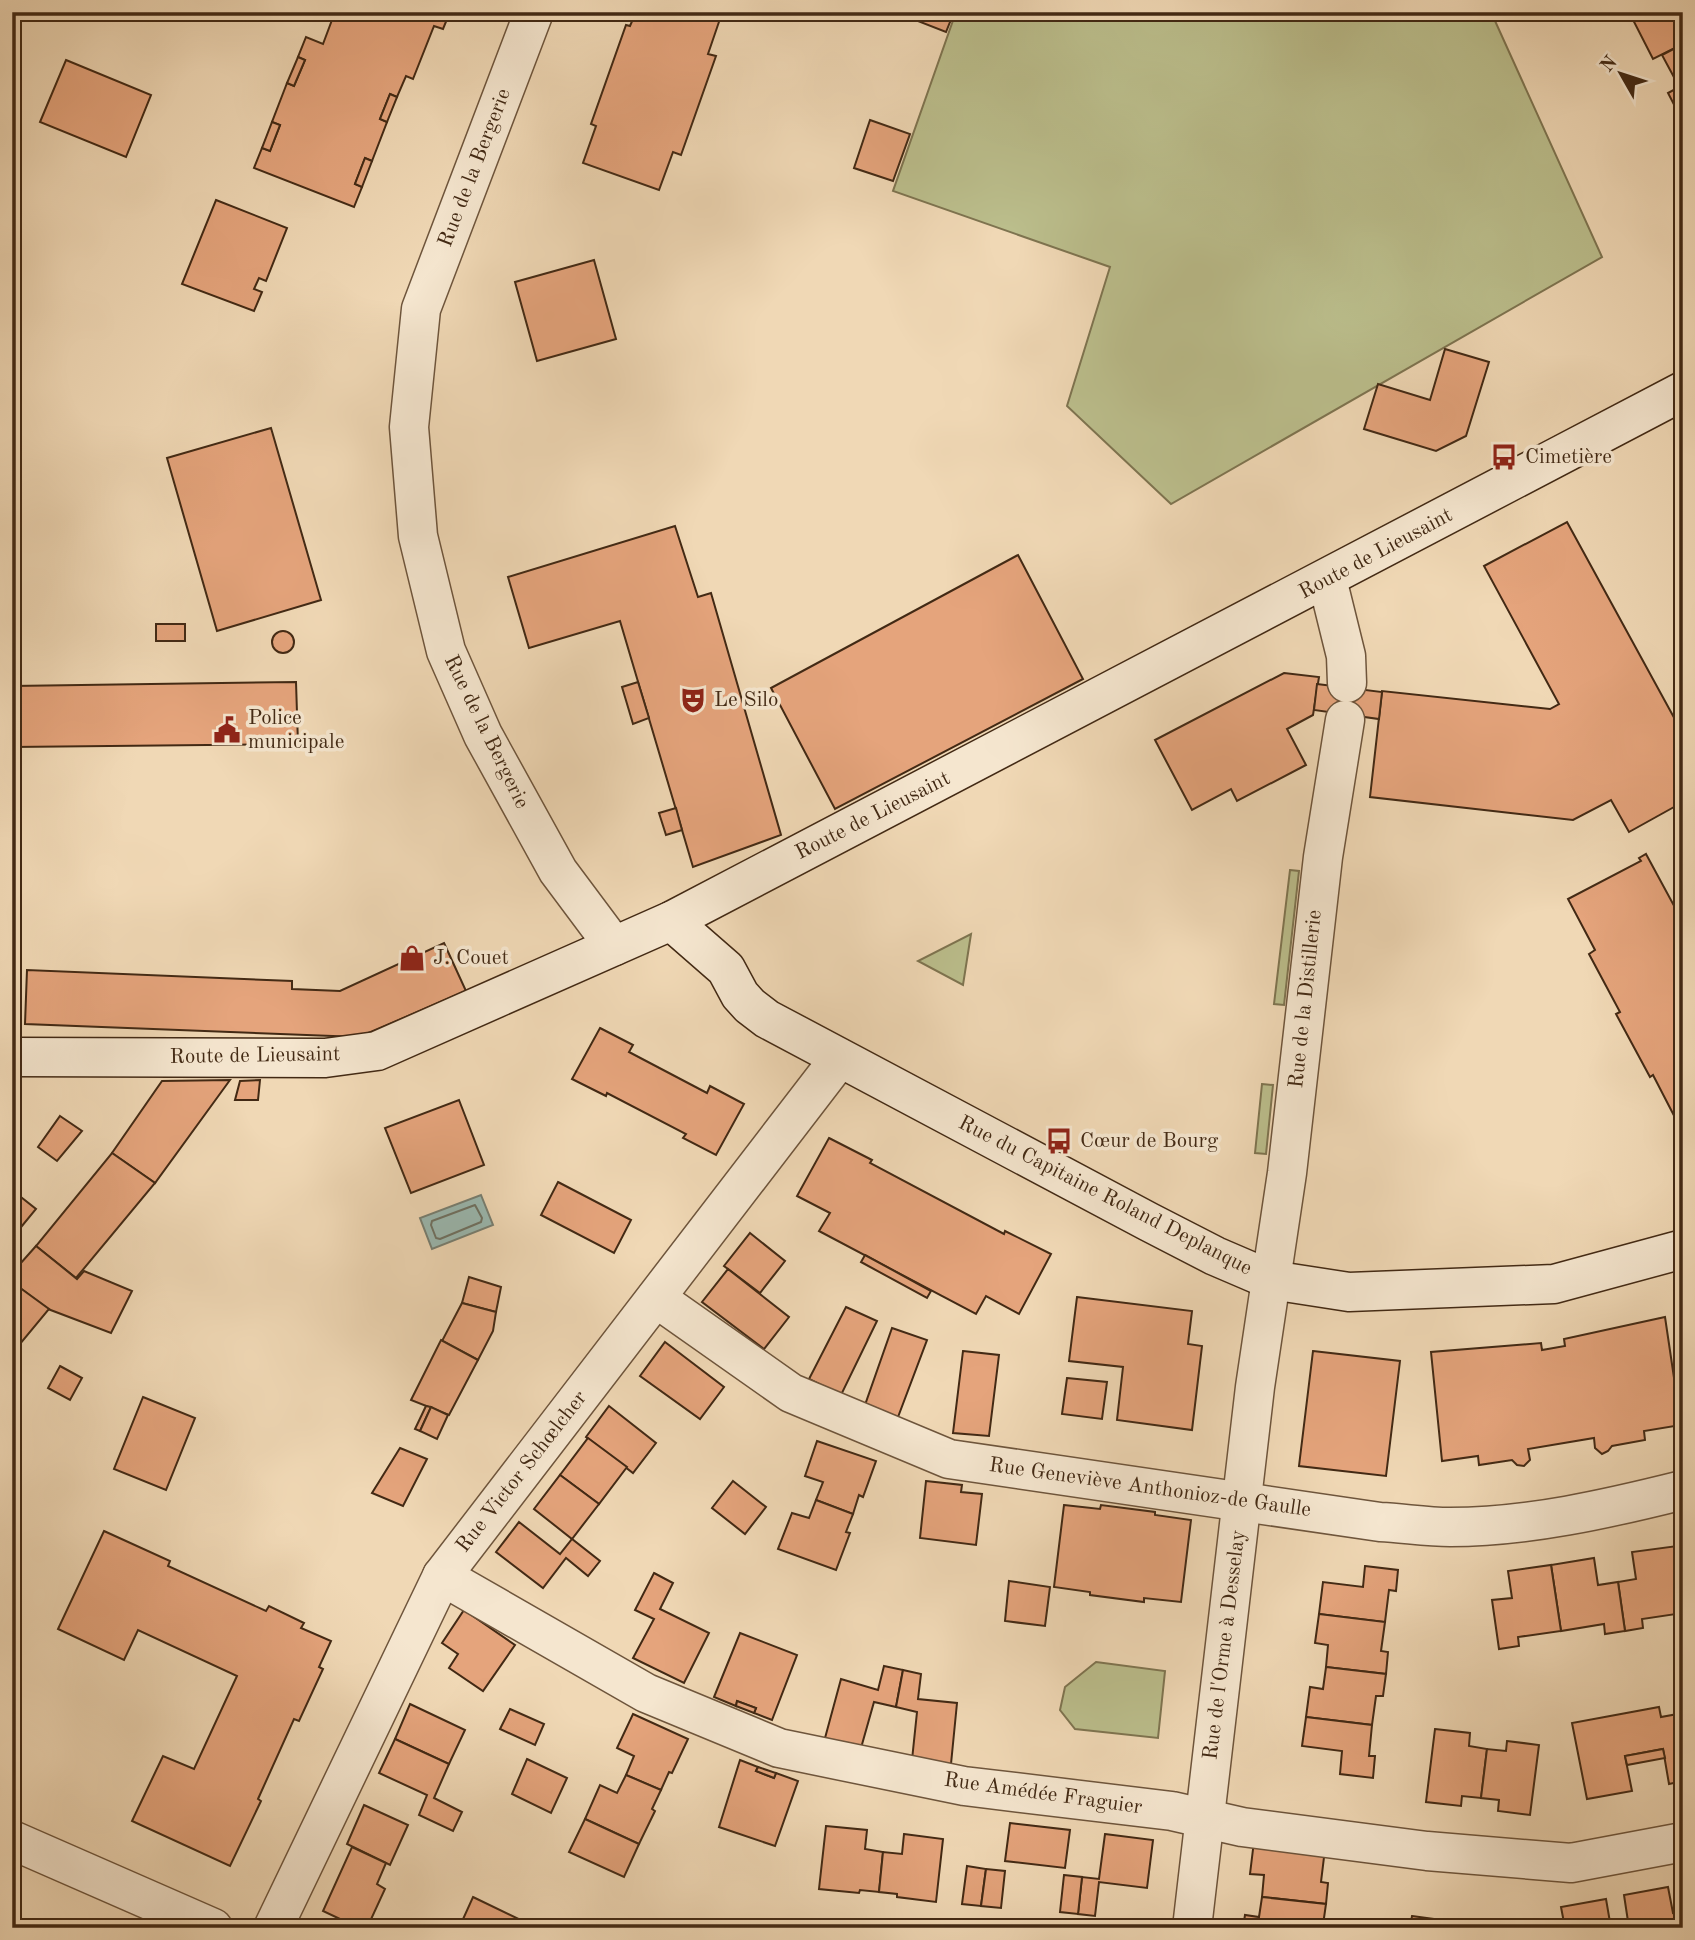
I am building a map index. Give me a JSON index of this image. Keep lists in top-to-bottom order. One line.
{"streets":{"street":["Rue de la Bergerie","Route de Lieusaint","Rue de la Distillerie","Rue du Capitaine Roland Deplanque","Rue Victor Schœlcher","Rue Geneviève Anthonioz-de Gaulle","Rue de l'Orme à Desselay","Rue Amédée Fraguier"]},"crossings":[["Rue de la Bergerie","Route de Lieusaint"],["Route de Lieusaint","Rue de la Distillerie"],["Route de Lieusaint","Rue du Capitaine Roland Deplanque"],["Rue de la Distillerie","Rue du Capitaine Roland Deplanque"],["Rue de la Distillerie","Rue de l'Orme à Desselay"],["Rue du Capitaine Roland Deplanque","Rue Victor Schœlcher"],["Rue du Capitaine Roland Deplanque","Rue de l'Orme à Desselay"],["Rue Victor Schœlcher","Rue Geneviève Anthonioz-de Gaulle"],["Rue Victor Schœlcher","Rue Amédée Fraguier"],["Rue Geneviève Anthonioz-de Gaulle","Rue de l'Orme à Desselay"],["Rue de l'Orme à Desselay","Rue Amédée Fraguier"]],"places":{"bus stop":["Cimetière","Cœur de Bourg"],"theatre":["Le Silo"],"public building":["Police municipale"],"shop":["J. Couet"]},"north":"top left"}
